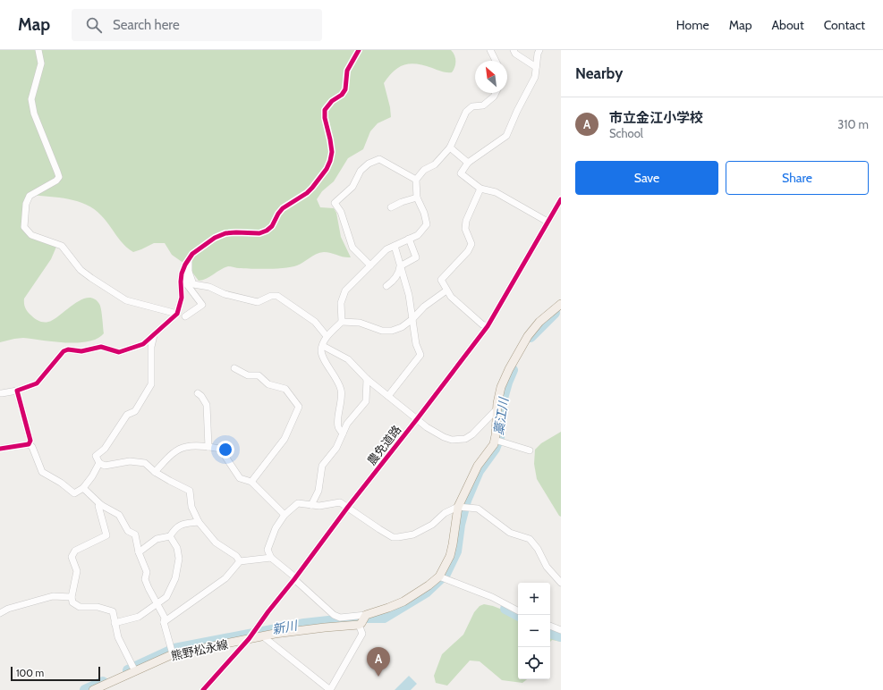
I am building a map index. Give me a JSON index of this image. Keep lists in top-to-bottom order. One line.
{"streets":{"main road":["熊野松永線"],"street":["農免道路"]},"crossings":[["農免道路","熊野松永線"]],"water":["藁江川","新川"],"scale_bar":"100 m","north":"top left","page":{"header":"Map","search":"Search here","nav":["Home","Map","About","Contact"],"heading":"Nearby","list":[{"mark":"A","name":"市立金江小学校","note":"School","value":"310 m"}],"buttons":["Save","Share"],"map_buttons":["+","−"],"pins":"A","scale":"100 m"}}
